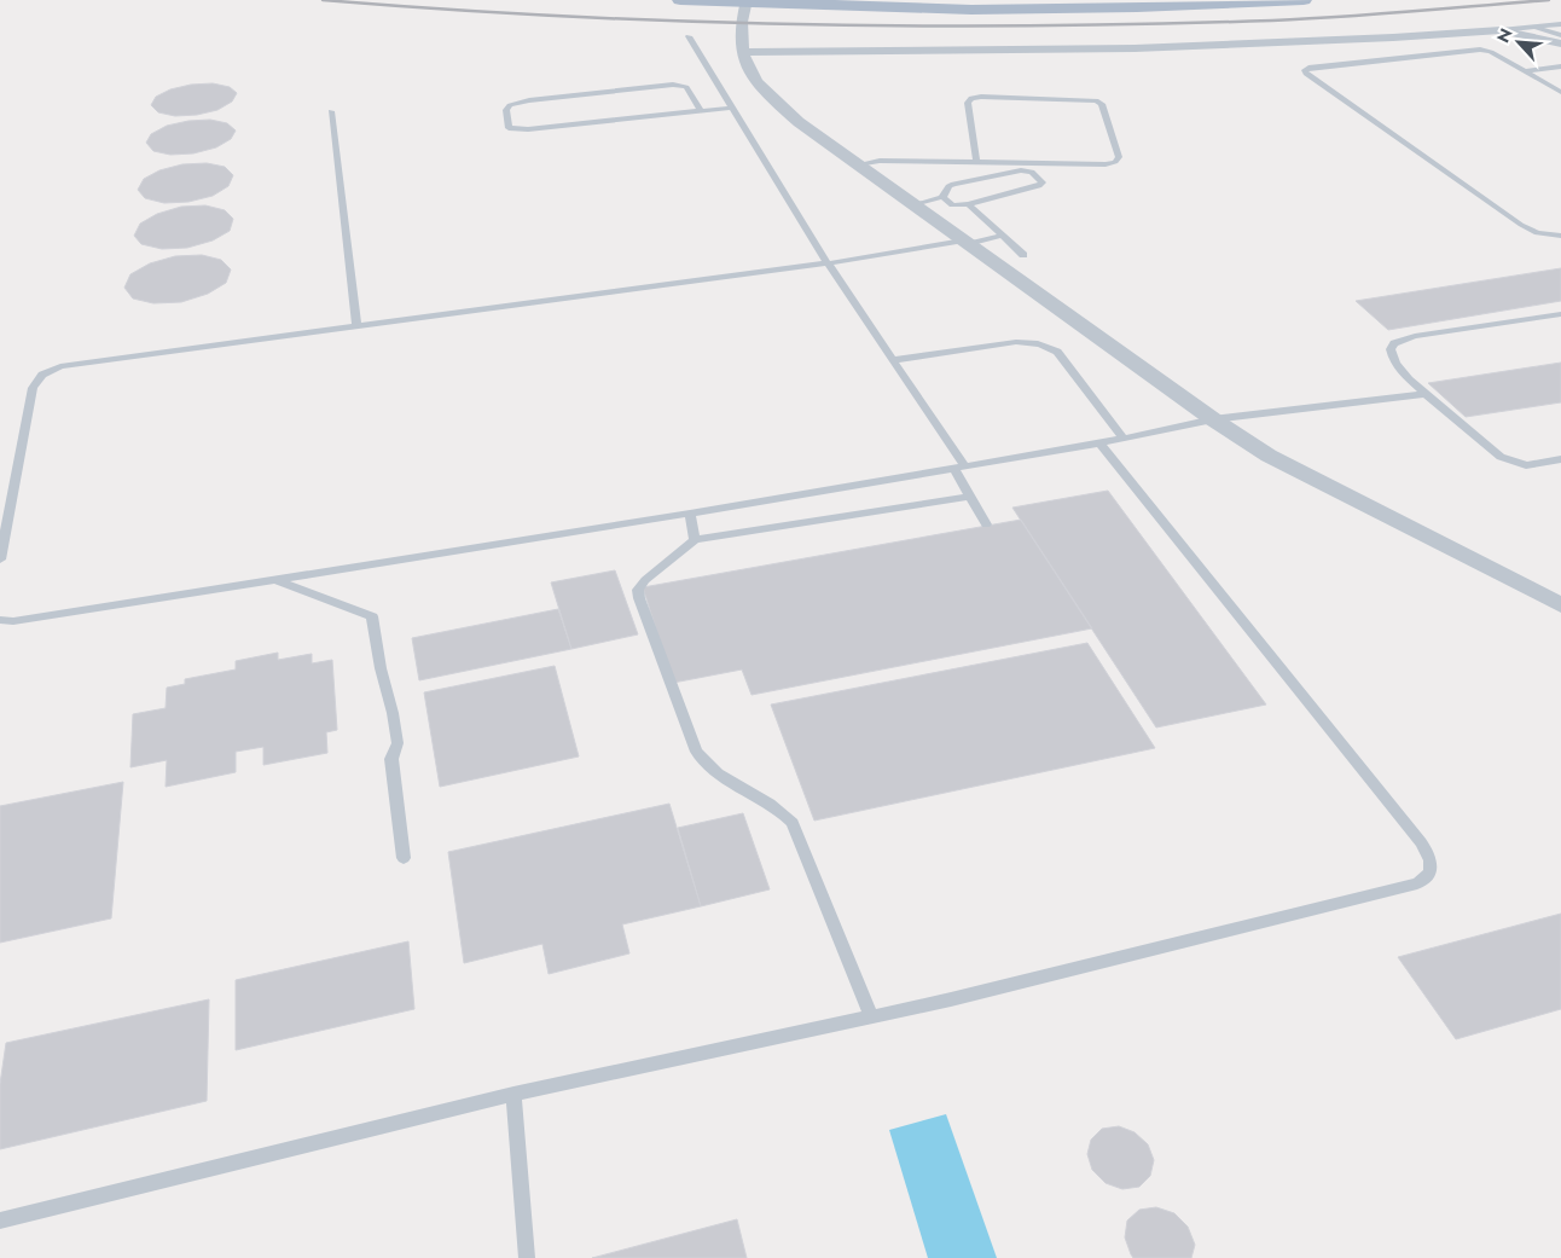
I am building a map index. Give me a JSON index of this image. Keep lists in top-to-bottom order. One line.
{"north":"top left"}
